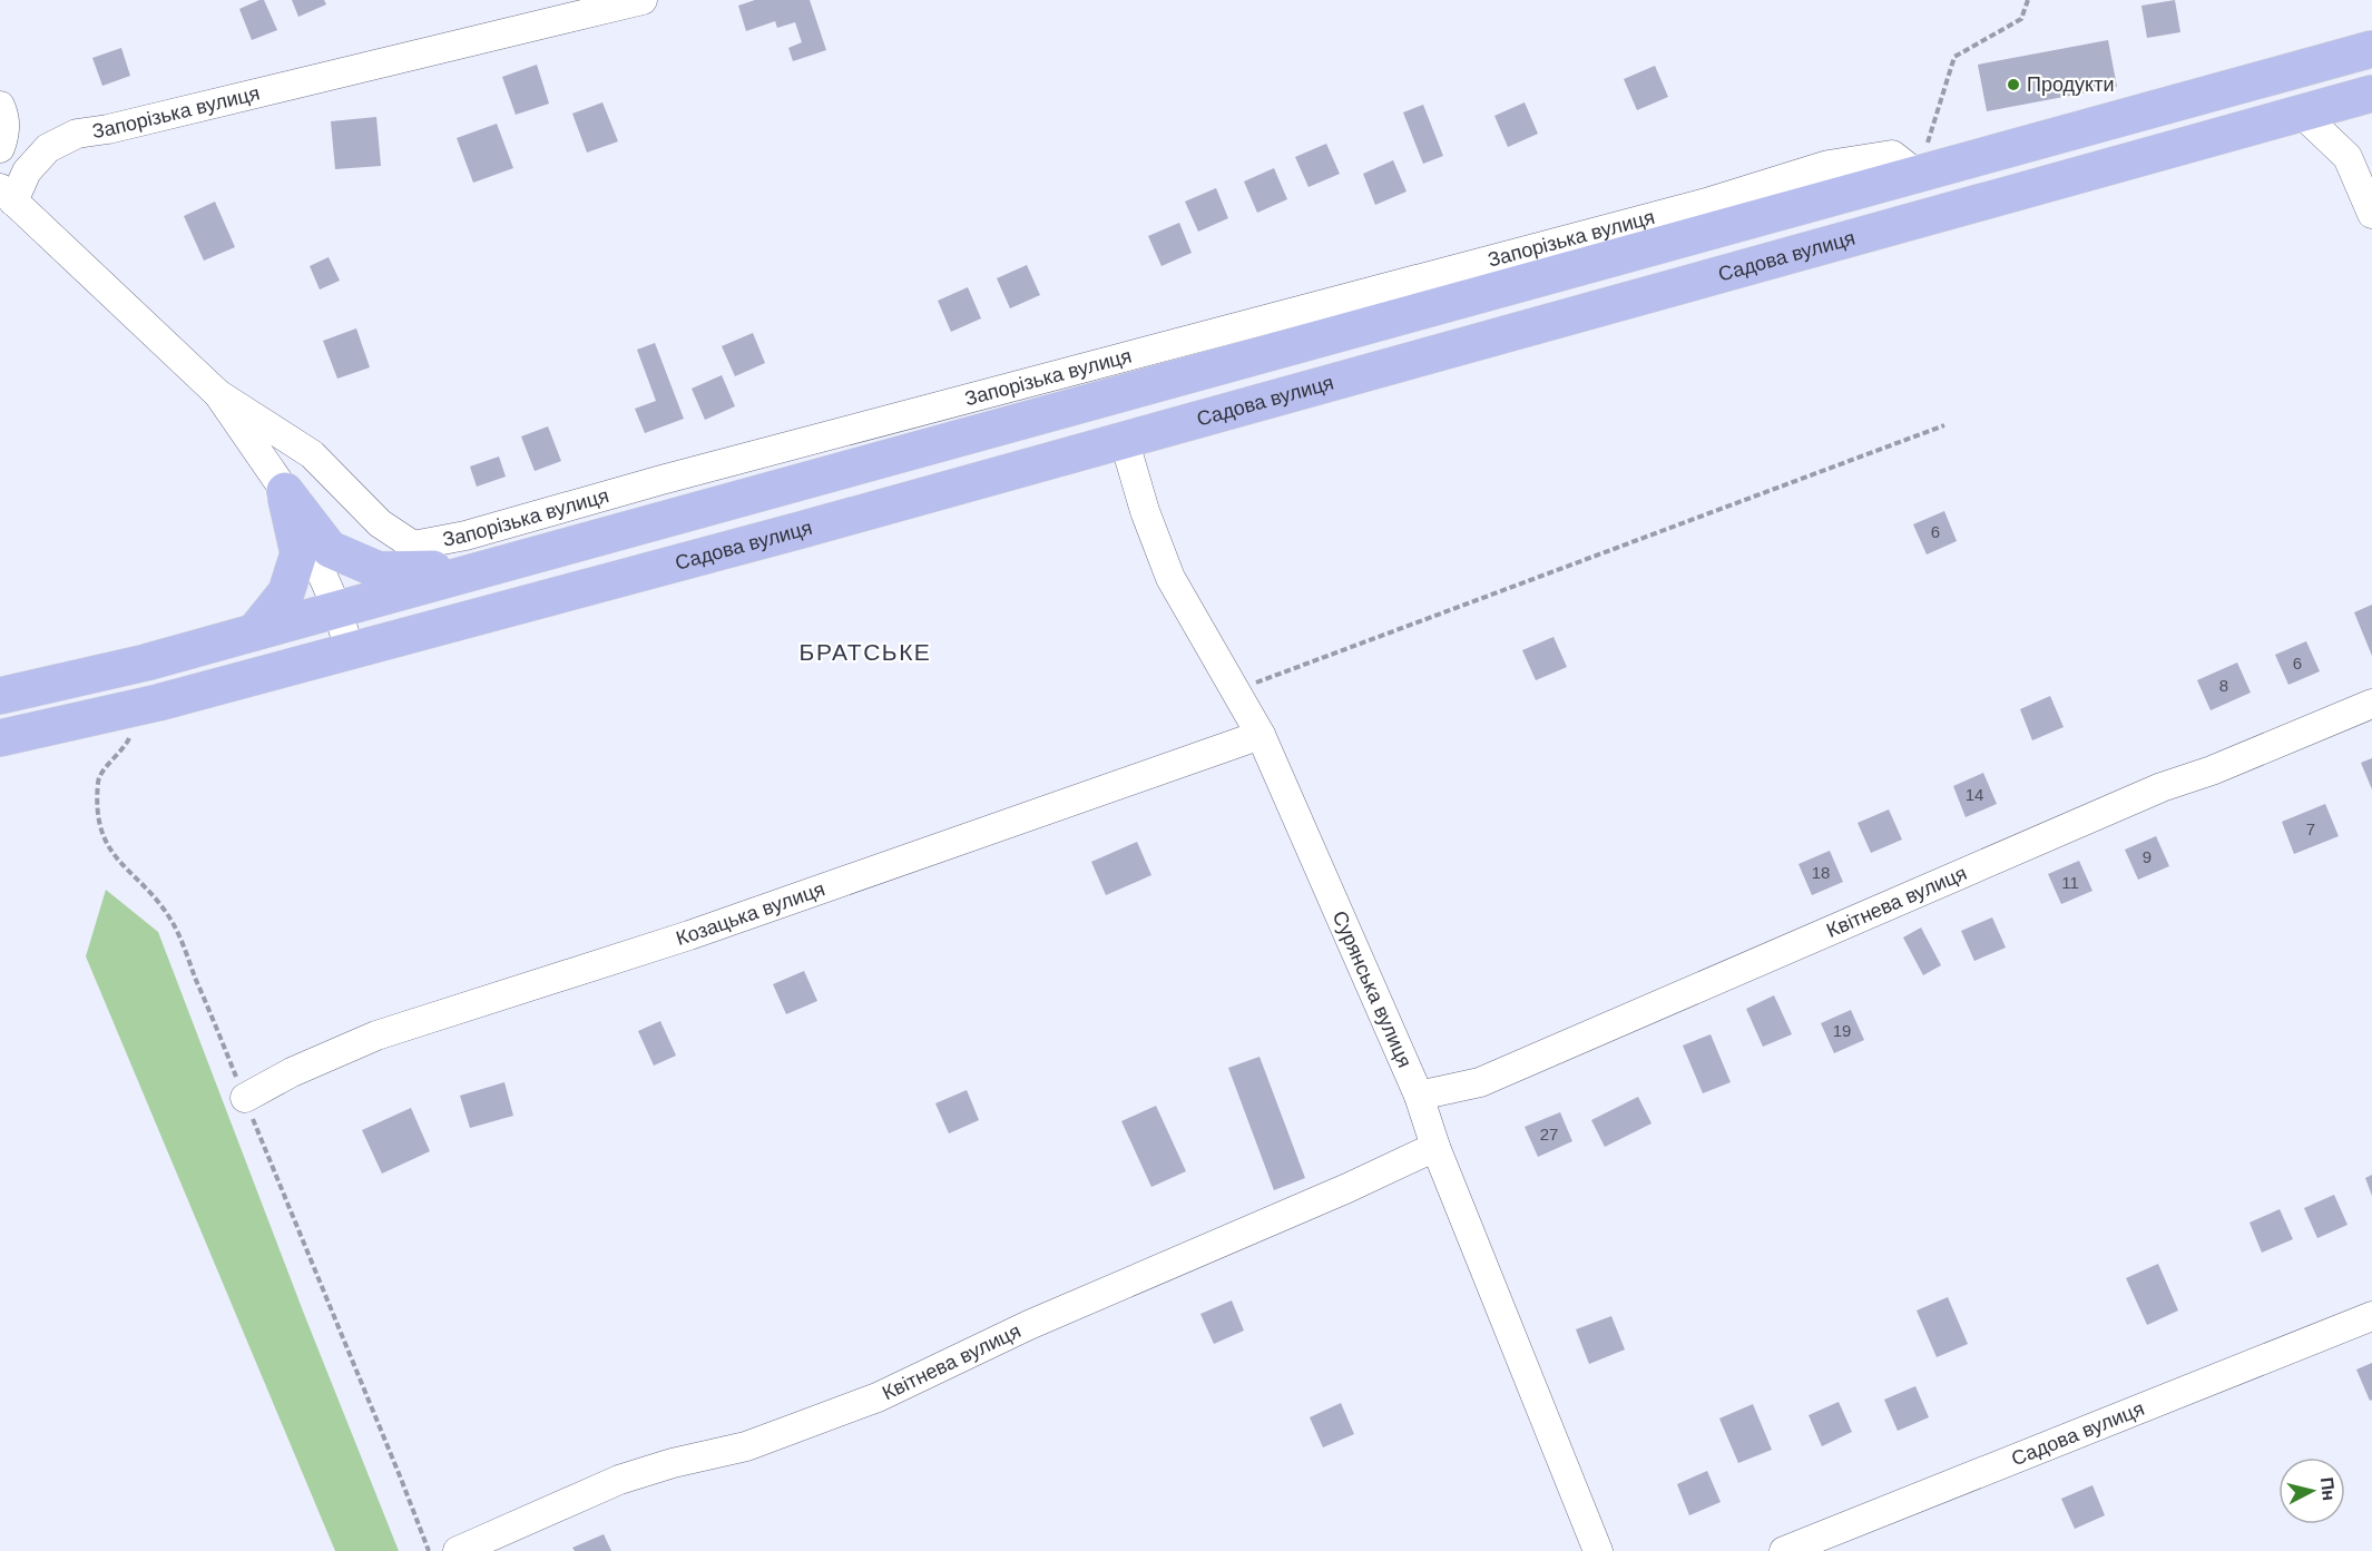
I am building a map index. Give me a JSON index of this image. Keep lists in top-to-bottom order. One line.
{"streets":{"main road":["Садова вулиця"],"street":["Запорізька вулиця","Квітнева вулиця","Козацька вулиця","Сурянська вулиця"]},"crossings":[["Садова вулиця","Сурянська вулиця"],["Квітнева вулиця","Сурянська вулиця"],["Козацька вулиця","Сурянська вулиця"]],"districts":["БРАТСЬКЕ"],"places":["Продукти"],"house_numbers":["6","6","8","14","7","9","18","11","19","27"],"north":"right"}
